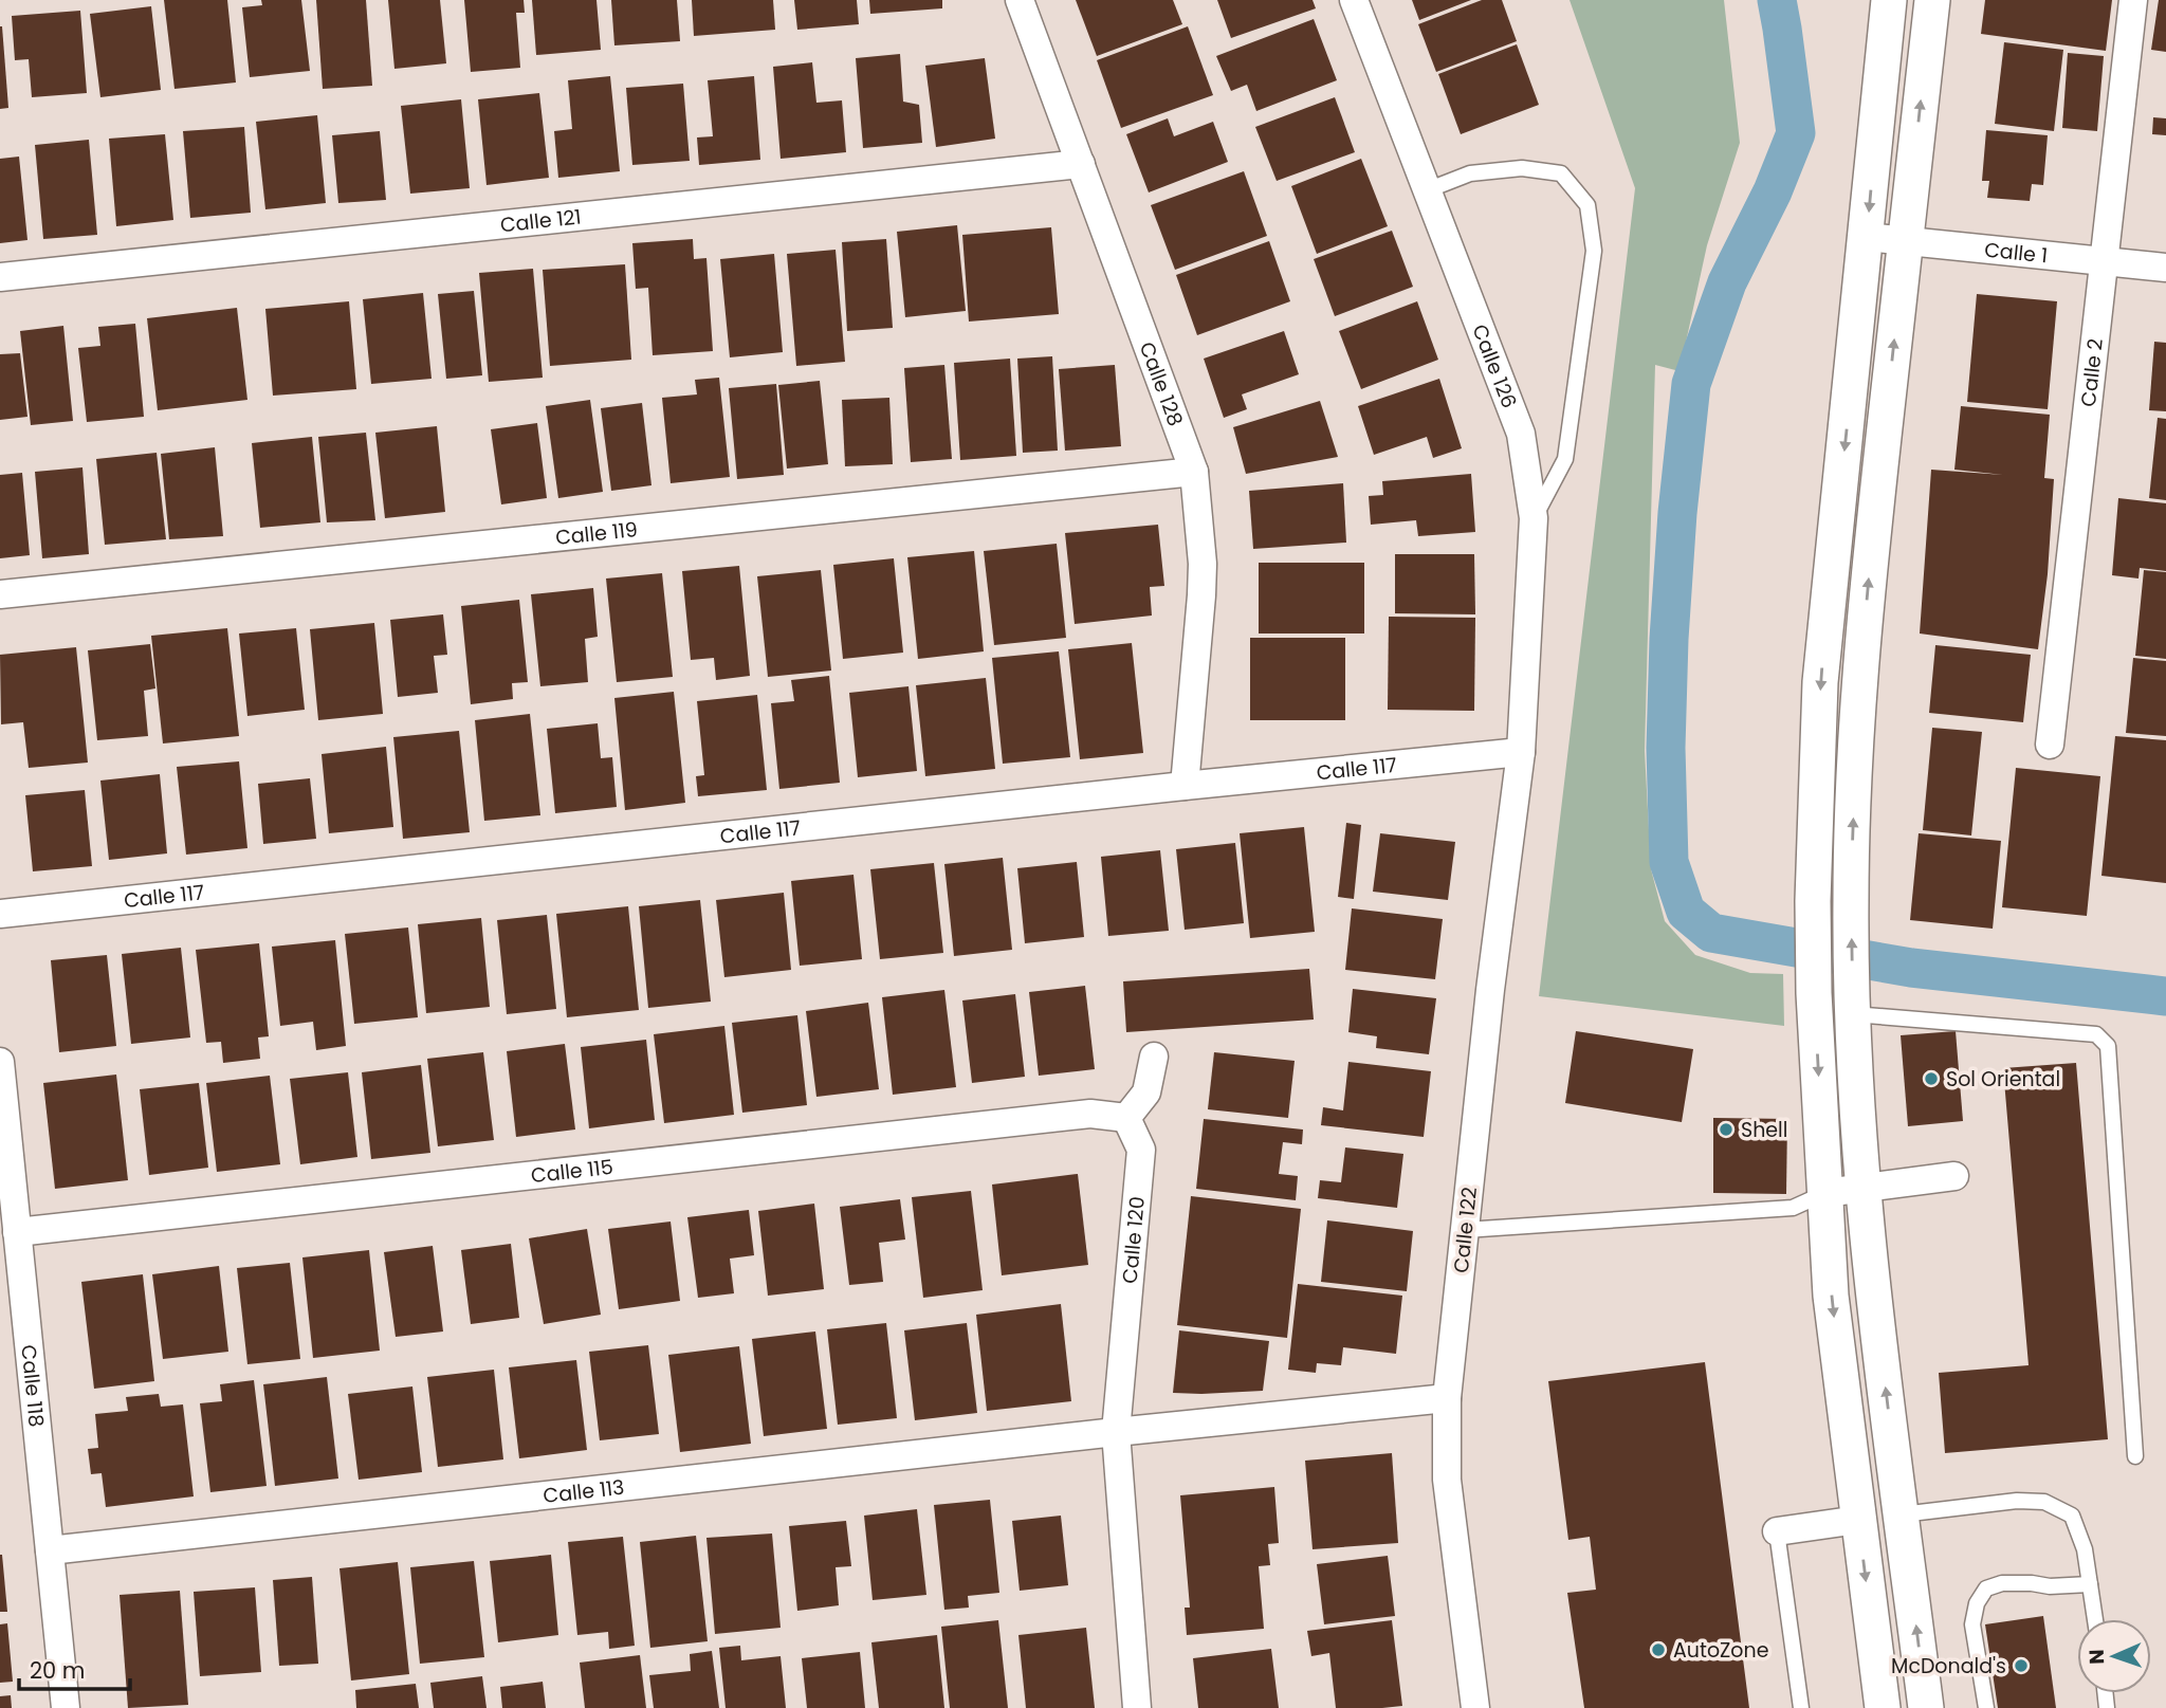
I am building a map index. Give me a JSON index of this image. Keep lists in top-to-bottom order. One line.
{"streets":{"street":["Calle 121","Calle 1","Calle 126","Calle 2","Calle 128","Calle 119","Calle 117","Calle 115","Calle 122","Calle 120","Calle 118","Calle 113"]},"crossings":[["Calle 121","Calle 128"],["Calle 1","Calle 2"],["Calle 126","Calle 117"],["Calle 126","Calle 122"],["Calle 128","Calle 119"],["Calle 128","Calle 117"],["Calle 117","Calle 122"],["Calle 115","Calle 120"],["Calle 115","Calle 118"],["Calle 122","Calle 113"],["Calle 120","Calle 113"],["Calle 118","Calle 113"]],"places":["Sol Oriental","Shell","AutoZone","McDonald's"],"scale_bar":"20 m","north":"left"}
